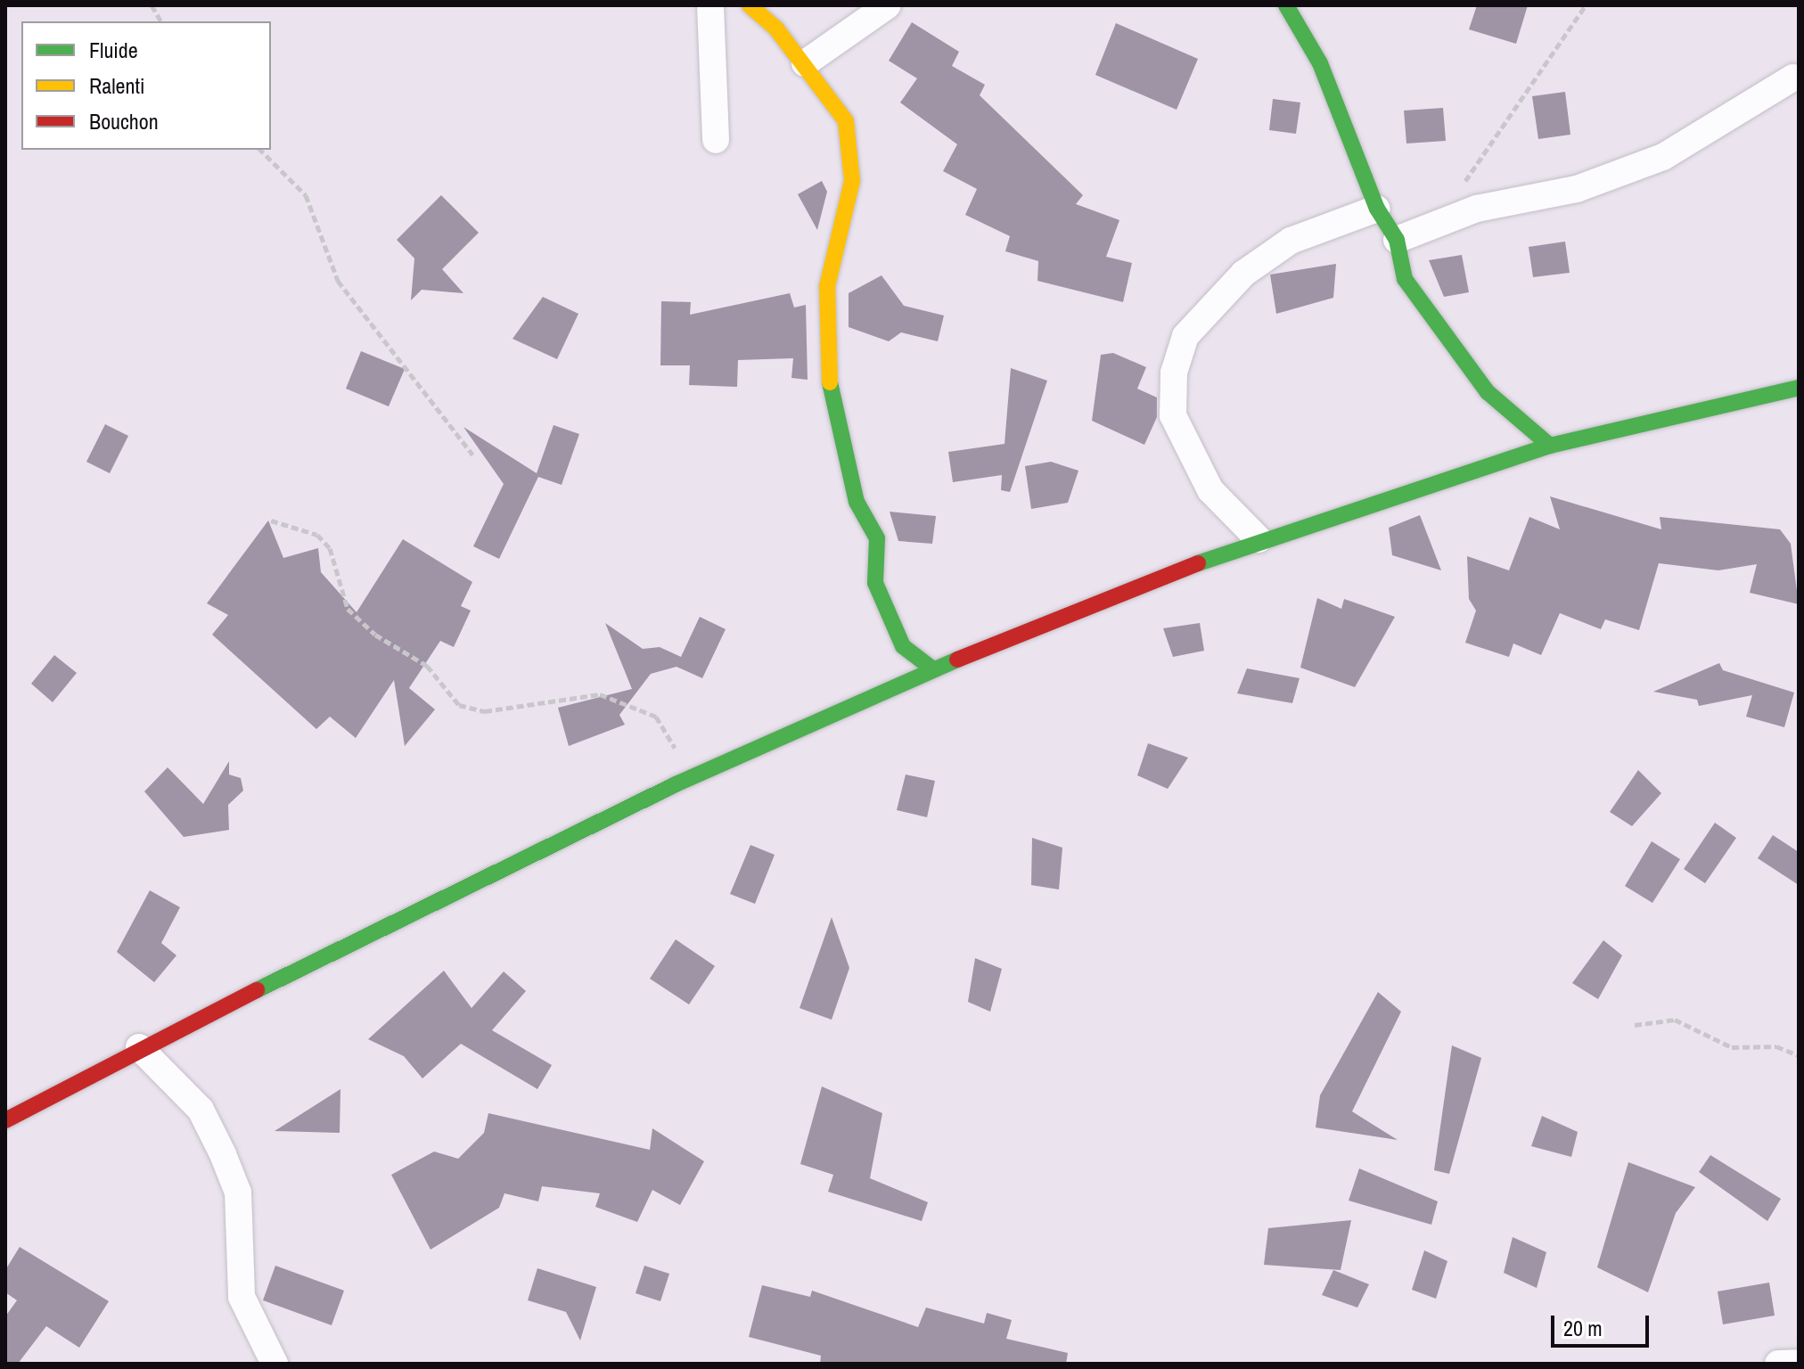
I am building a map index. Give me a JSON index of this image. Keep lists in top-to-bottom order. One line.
{"legend":["Fluide","Ralenti","Bouchon"],"scale_bar":"20 m"}
